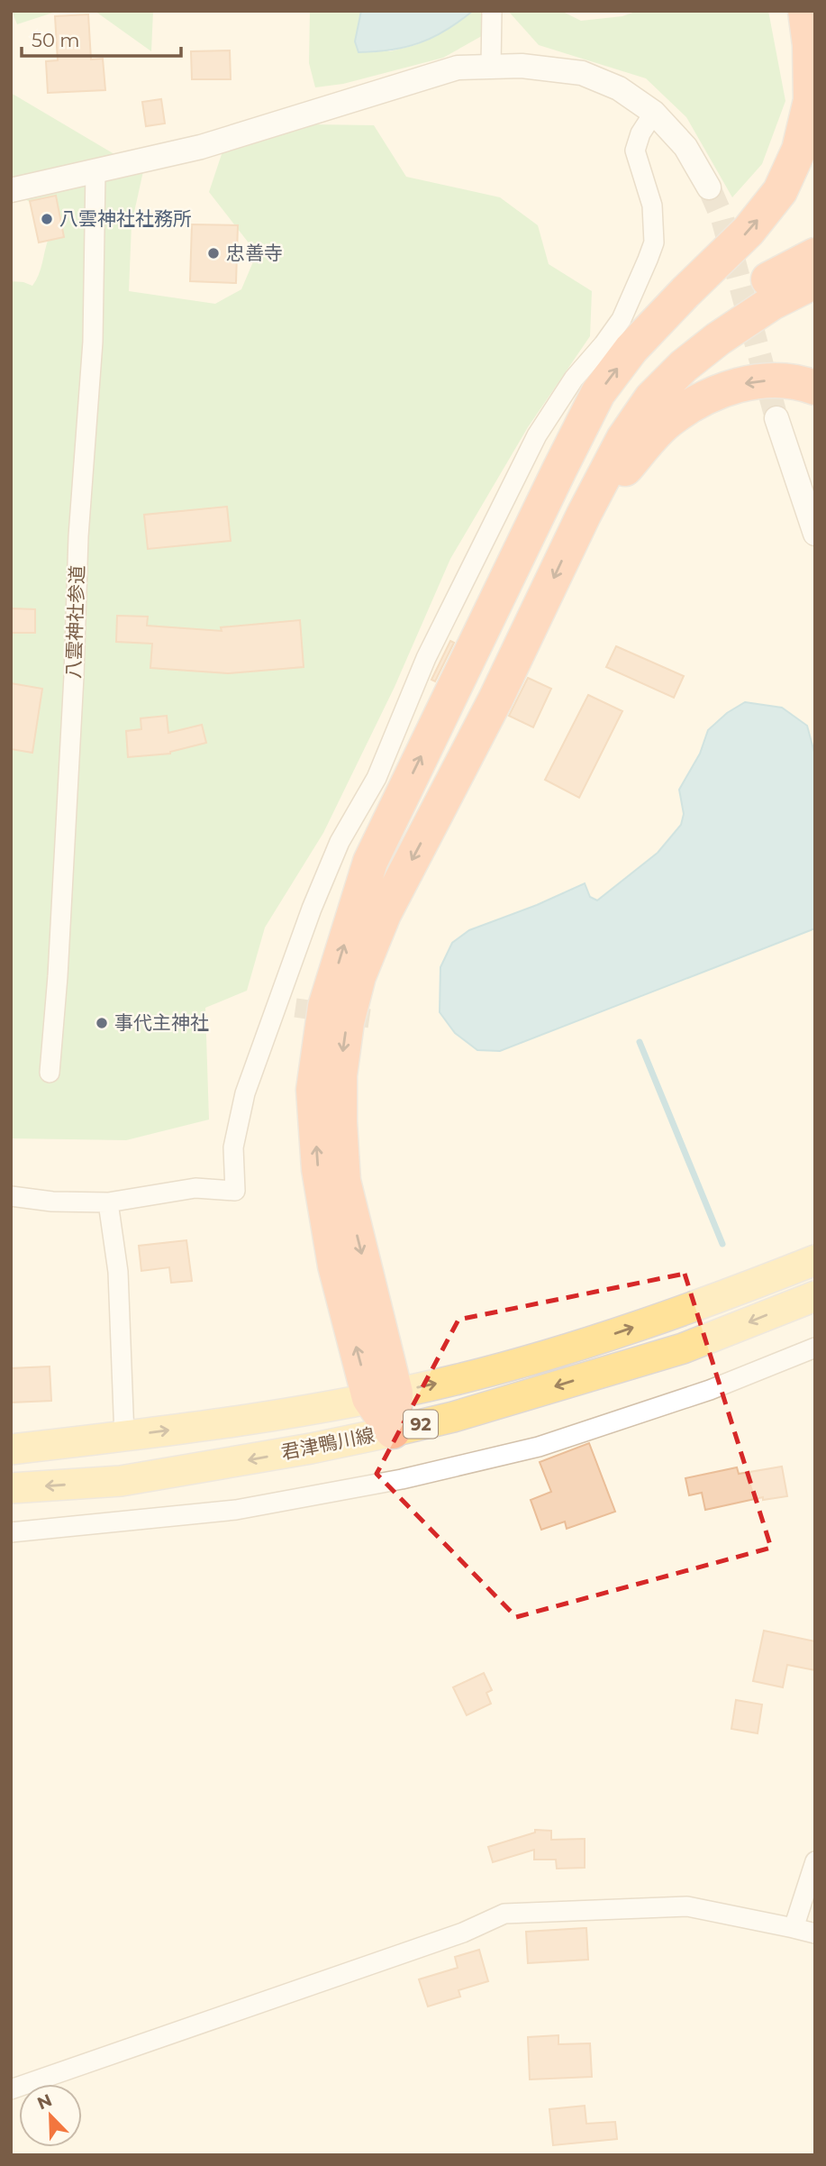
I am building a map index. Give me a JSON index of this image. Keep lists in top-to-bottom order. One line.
{"streets":{"main road":["92","君津鴨川線"],"street":["八雲神社参道"]},"places":["八雲神社社務所","忠善寺","事代主神社"],"scale_bar":"50 m","north":"top left"}
